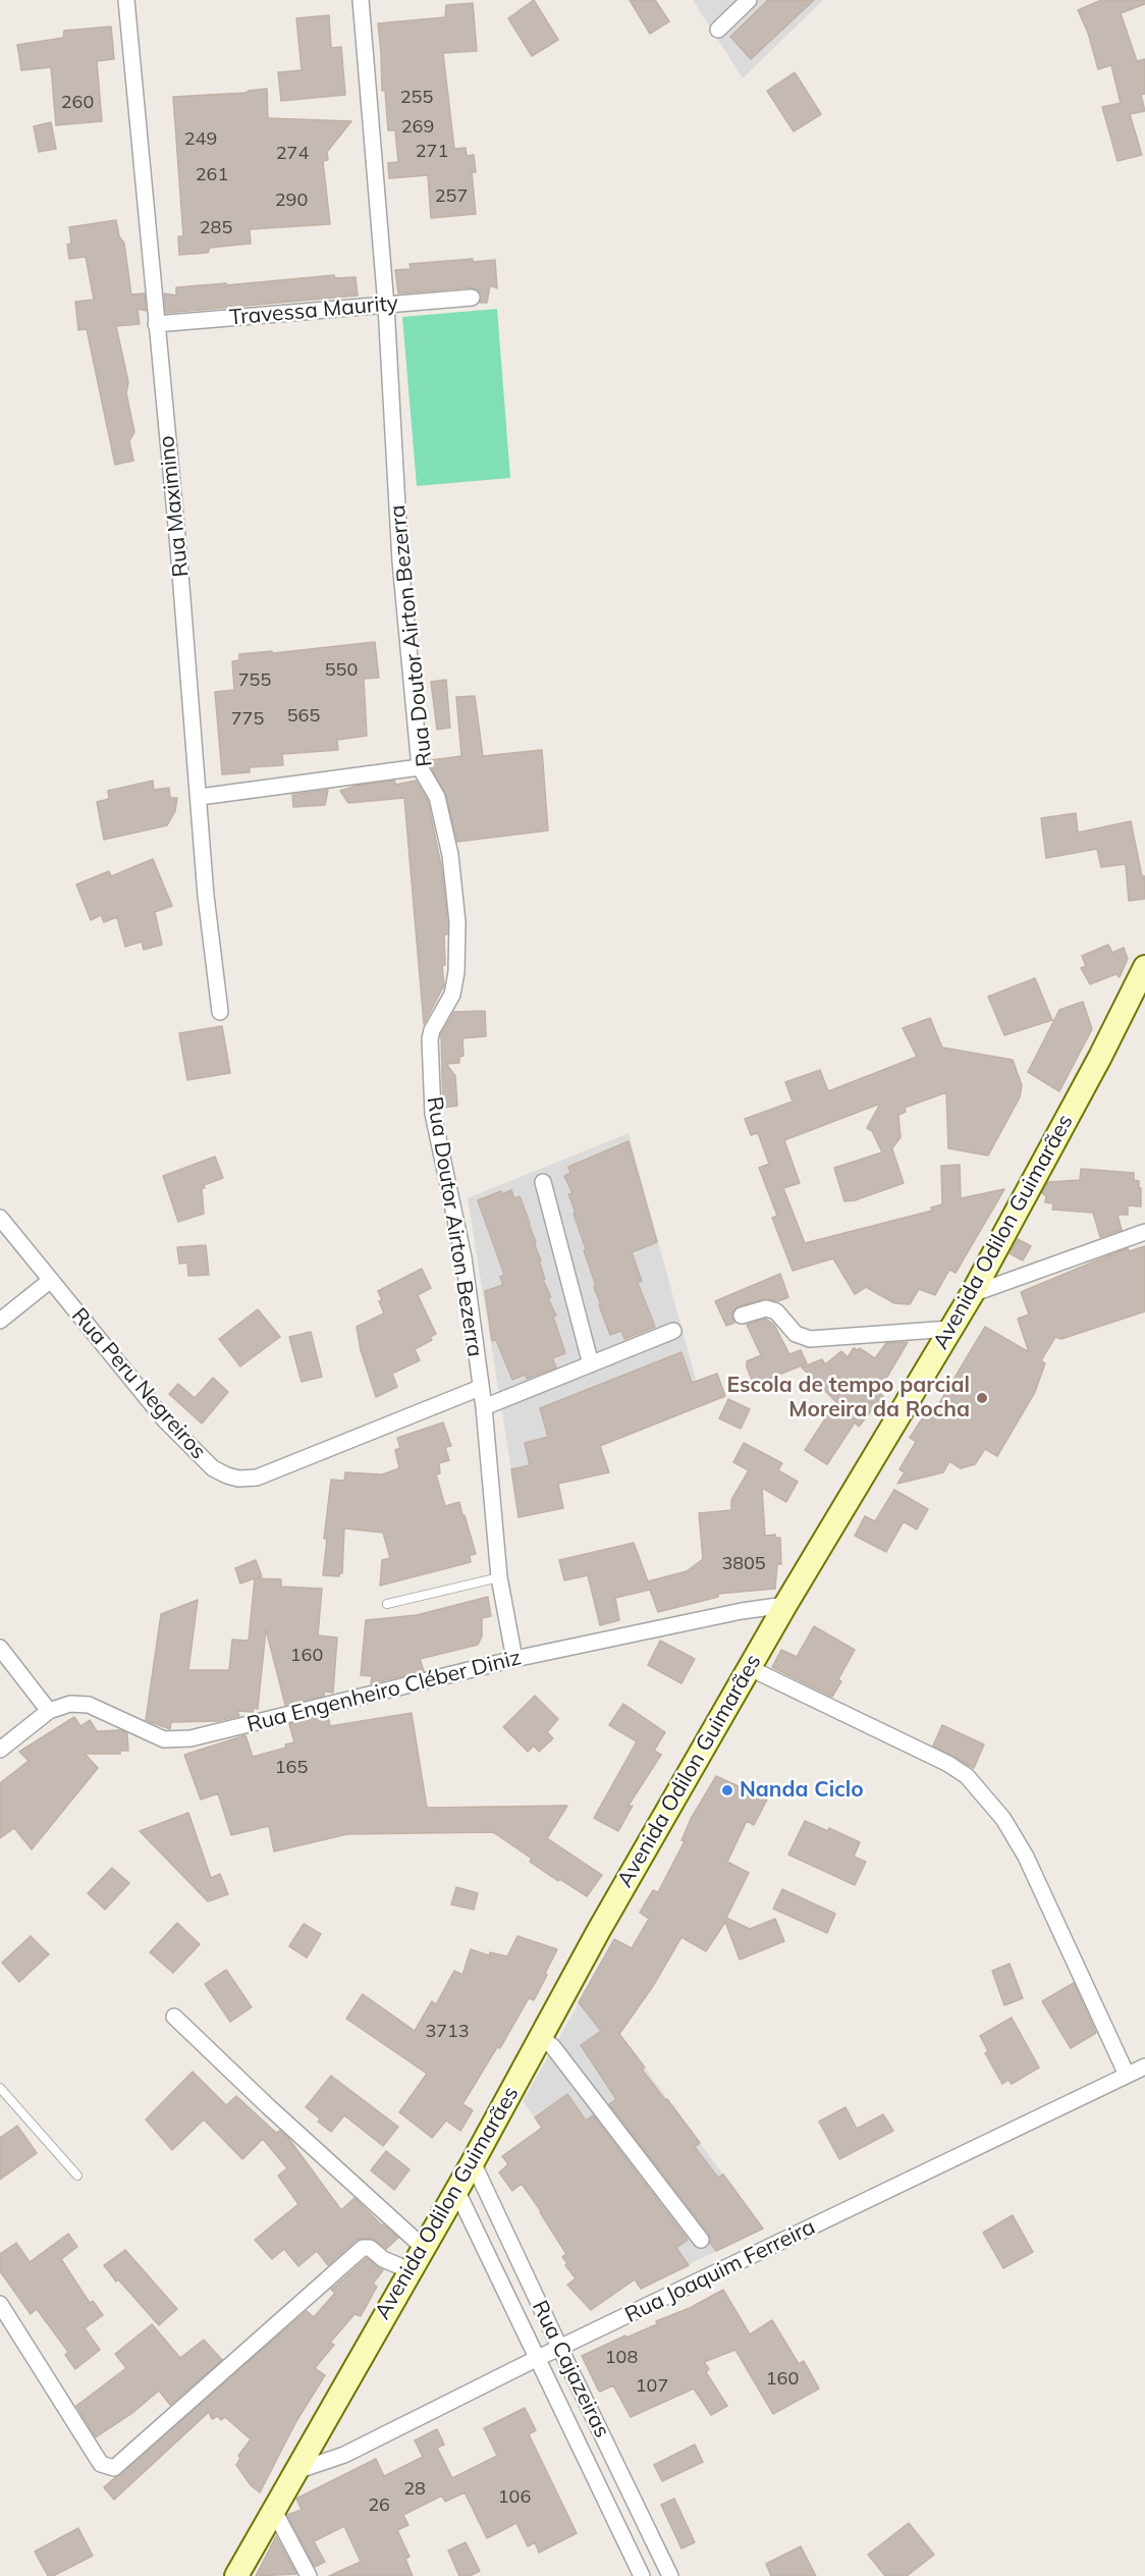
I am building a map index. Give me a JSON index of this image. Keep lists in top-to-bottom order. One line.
{"streets":{"street":["Travessa Maurity","Rua Maximino","Rua Doutor Airton Bezerra","Avenida Odilon Guimarães","Rua Peru Negreiros","Rua Engenheiro Cléber Diniz","Rua Joaquim Ferreira","Rua Cajazeiras"]},"crossings":[["Travessa Maurity","Rua Maximino"],["Travessa Maurity","Rua Doutor Airton Bezerra"],["Rua Doutor Airton Bezerra","Rua Peru Negreiros"],["Rua Doutor Airton Bezerra","Rua Engenheiro Cléber Diniz"],["Avenida Odilon Guimarães","Rua Engenheiro Cléber Diniz"],["Avenida Odilon Guimarães","Rua Joaquim Ferreira"],["Avenida Odilon Guimarães","Rua Cajazeiras"],["Rua Joaquim Ferreira","Rua Cajazeiras"]],"places":["Escola de tempo parcial Moreira da Rocha","Nanda Ciclo"],"house_numbers":["255","260","269","249","271","274","261","257","290","285","550","755","565","775","3805","160","165","3713","108","160","107","28","106","26"]}
